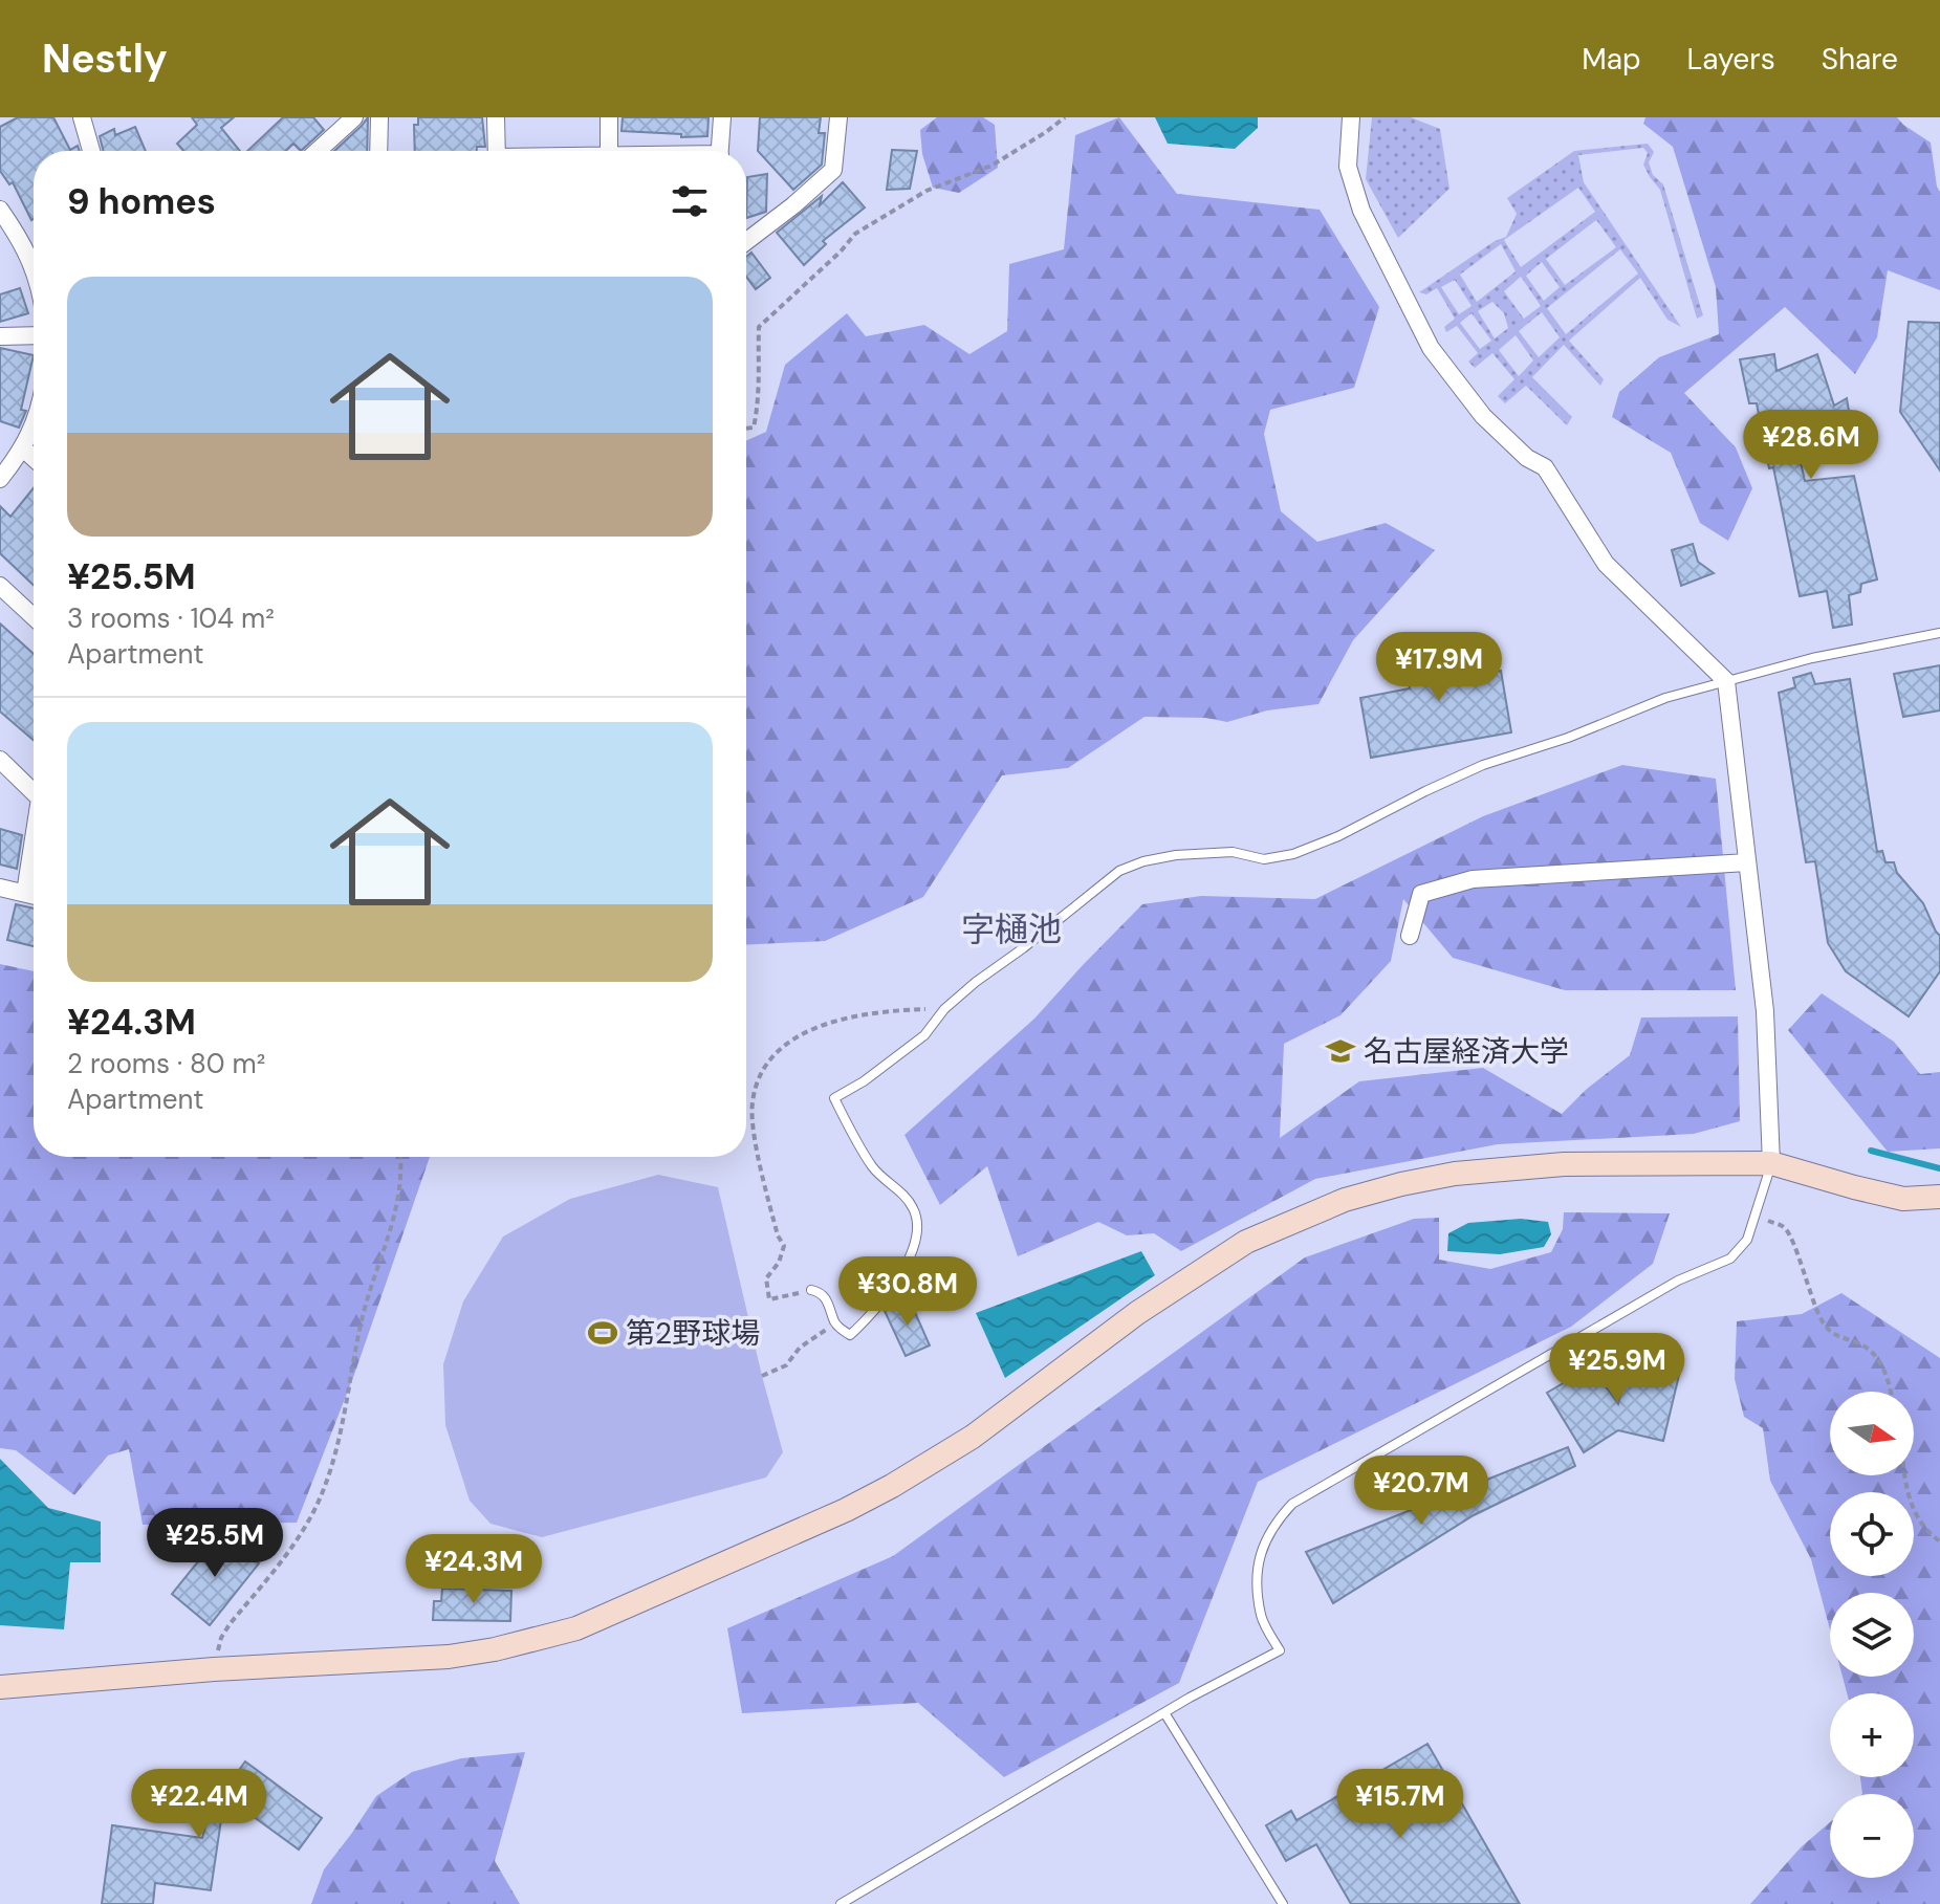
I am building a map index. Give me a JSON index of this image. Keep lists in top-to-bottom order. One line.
{"districts":["字樋池"],"places":{"school or university":["名古屋経済大学"],"sports":["第2野球場"]},"north":"right","page":{"header":"Nestly","nav":["Map","Layers","Share"],"heading":"9 homes","list":[{"name":"¥25.5M","note":"3 rooms · 104 m² · Apartment"},{"name":"¥24.3M","note":"2 rooms · 80 m² · Apartment"}],"price":["¥28.6M","¥17.9M","¥30.8M","¥25.9M","¥20.7M","¥25.5M","¥24.3M","¥22.4M","¥15.7M"],"map_buttons":["+","−"]}}
